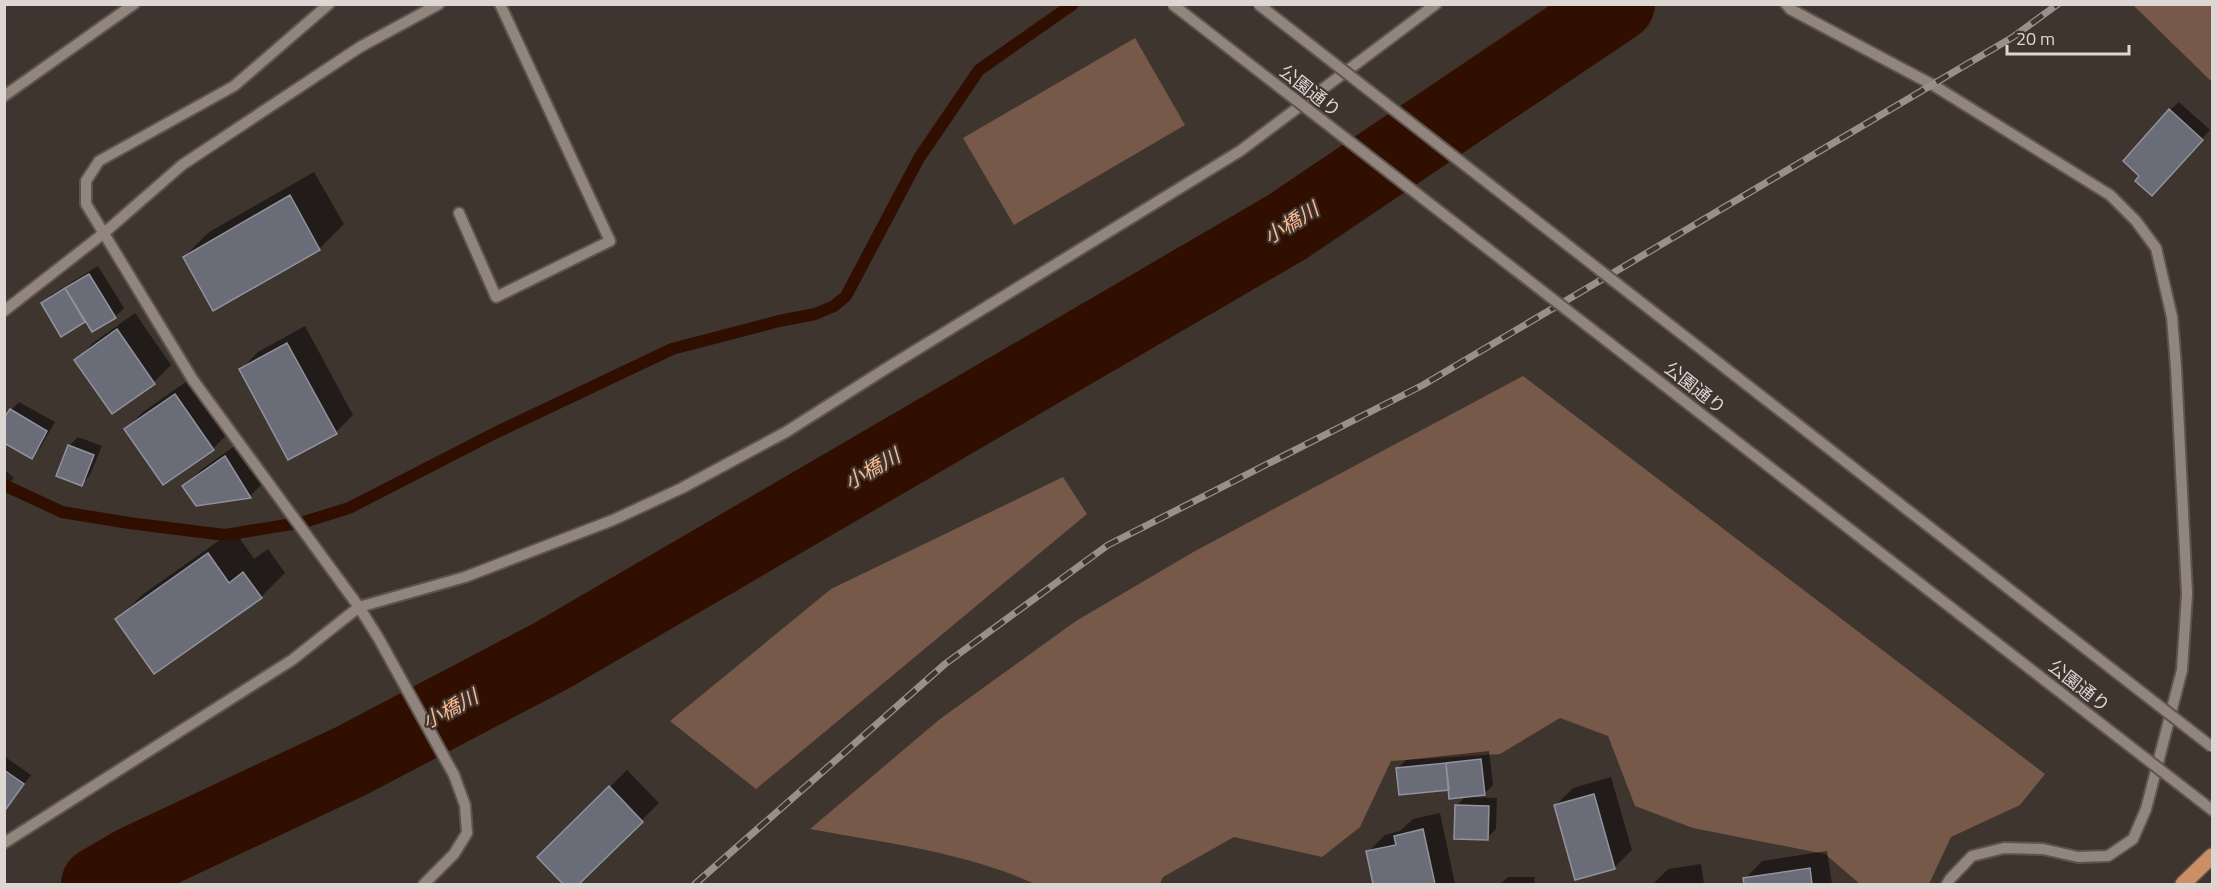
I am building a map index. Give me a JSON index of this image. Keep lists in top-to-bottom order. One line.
{"streets":{"street":["公園通り"]},"water":["小橋川"],"scale_bar":"20 m"}
